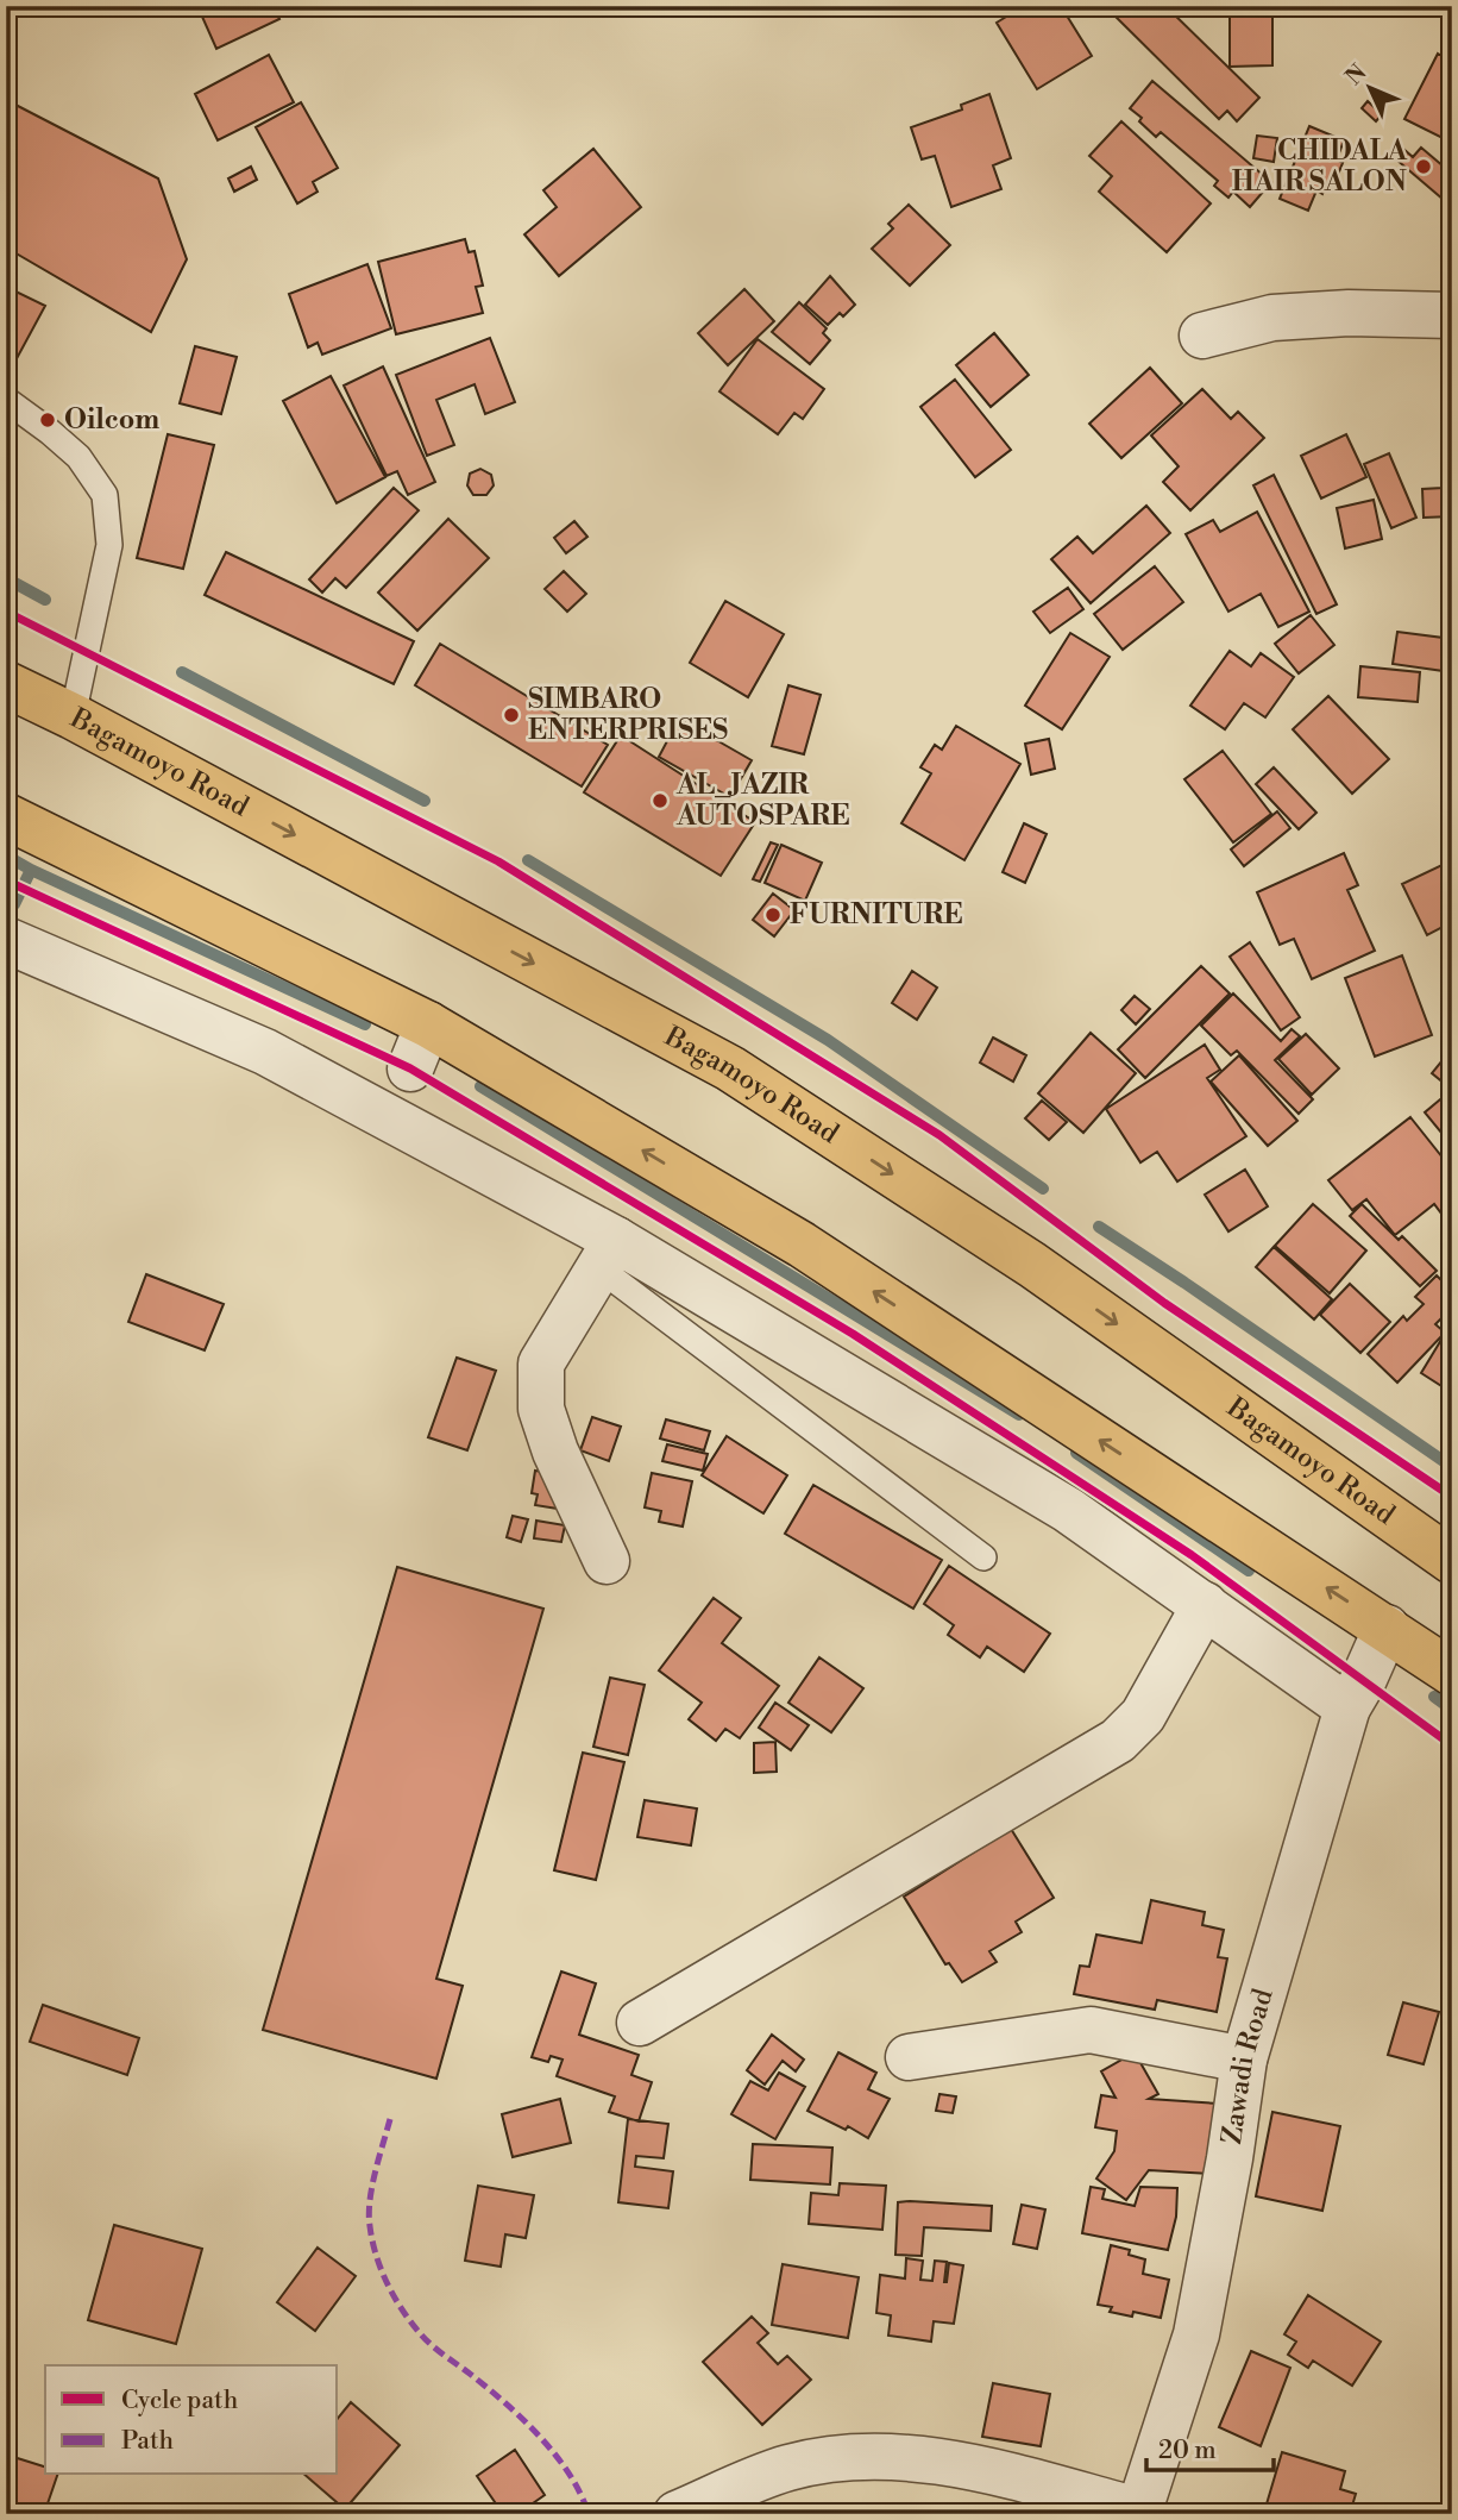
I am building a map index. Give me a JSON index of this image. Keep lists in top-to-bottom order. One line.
{"streets":{"highway":["Bagamoyo Road"],"street":["Zawadi Road"]},"places":["CHIDALA HAIR SALON","Oilcom","SIMBARO ENTERPRISES","AL_JAZIR AUTOSPARE","FURNITURE"],"legend":["Cycle path","Path"],"scale_bar":"20 m","north":"top left"}
